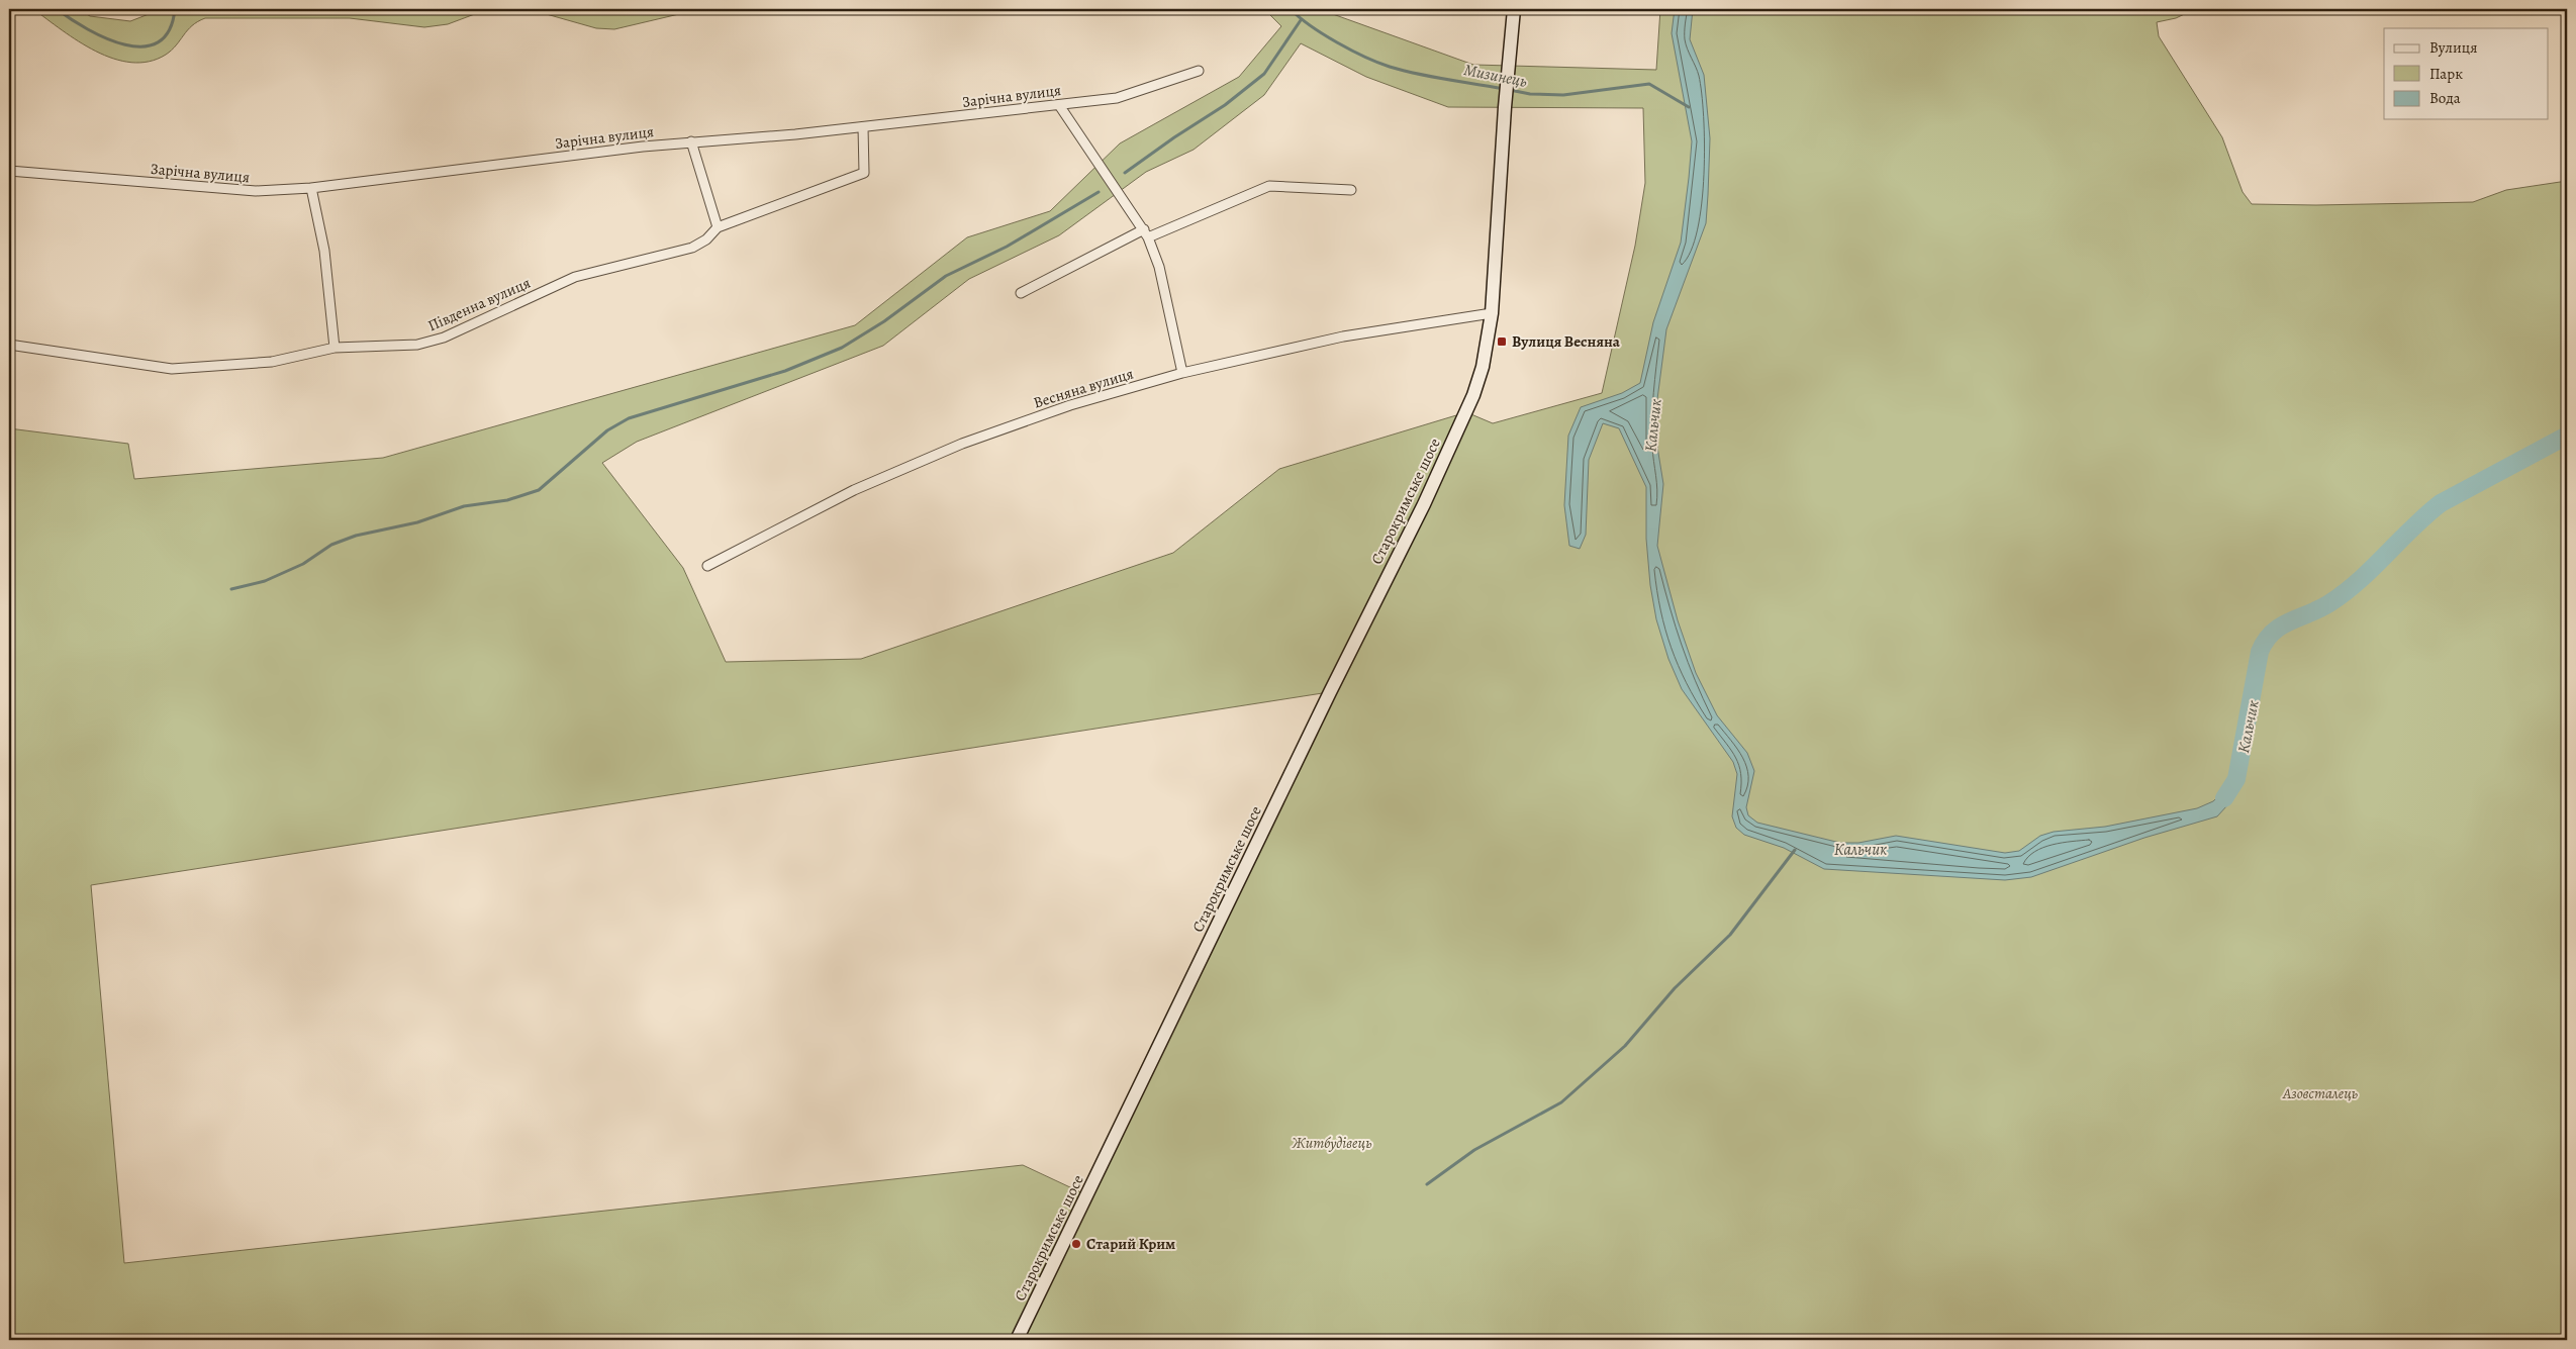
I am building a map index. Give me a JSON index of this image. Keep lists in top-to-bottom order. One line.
{"streets":{"street":["Зарічна вулиця","Південна вулиця","Весняна вулиця","Старокримське шосе"]},"crossings":[["Зарічна вулиця","Південна вулиця"],["Весняна вулиця","Старокримське шосе"]],"water":["Мизинець","Кальчик"],"parks":["Азовсталець","Житбудівець"],"places":{"transit":["Вулиця Весняна"],"other":["Старий Крим"]},"legend":["Вулиця","Парк","Вода"]}
